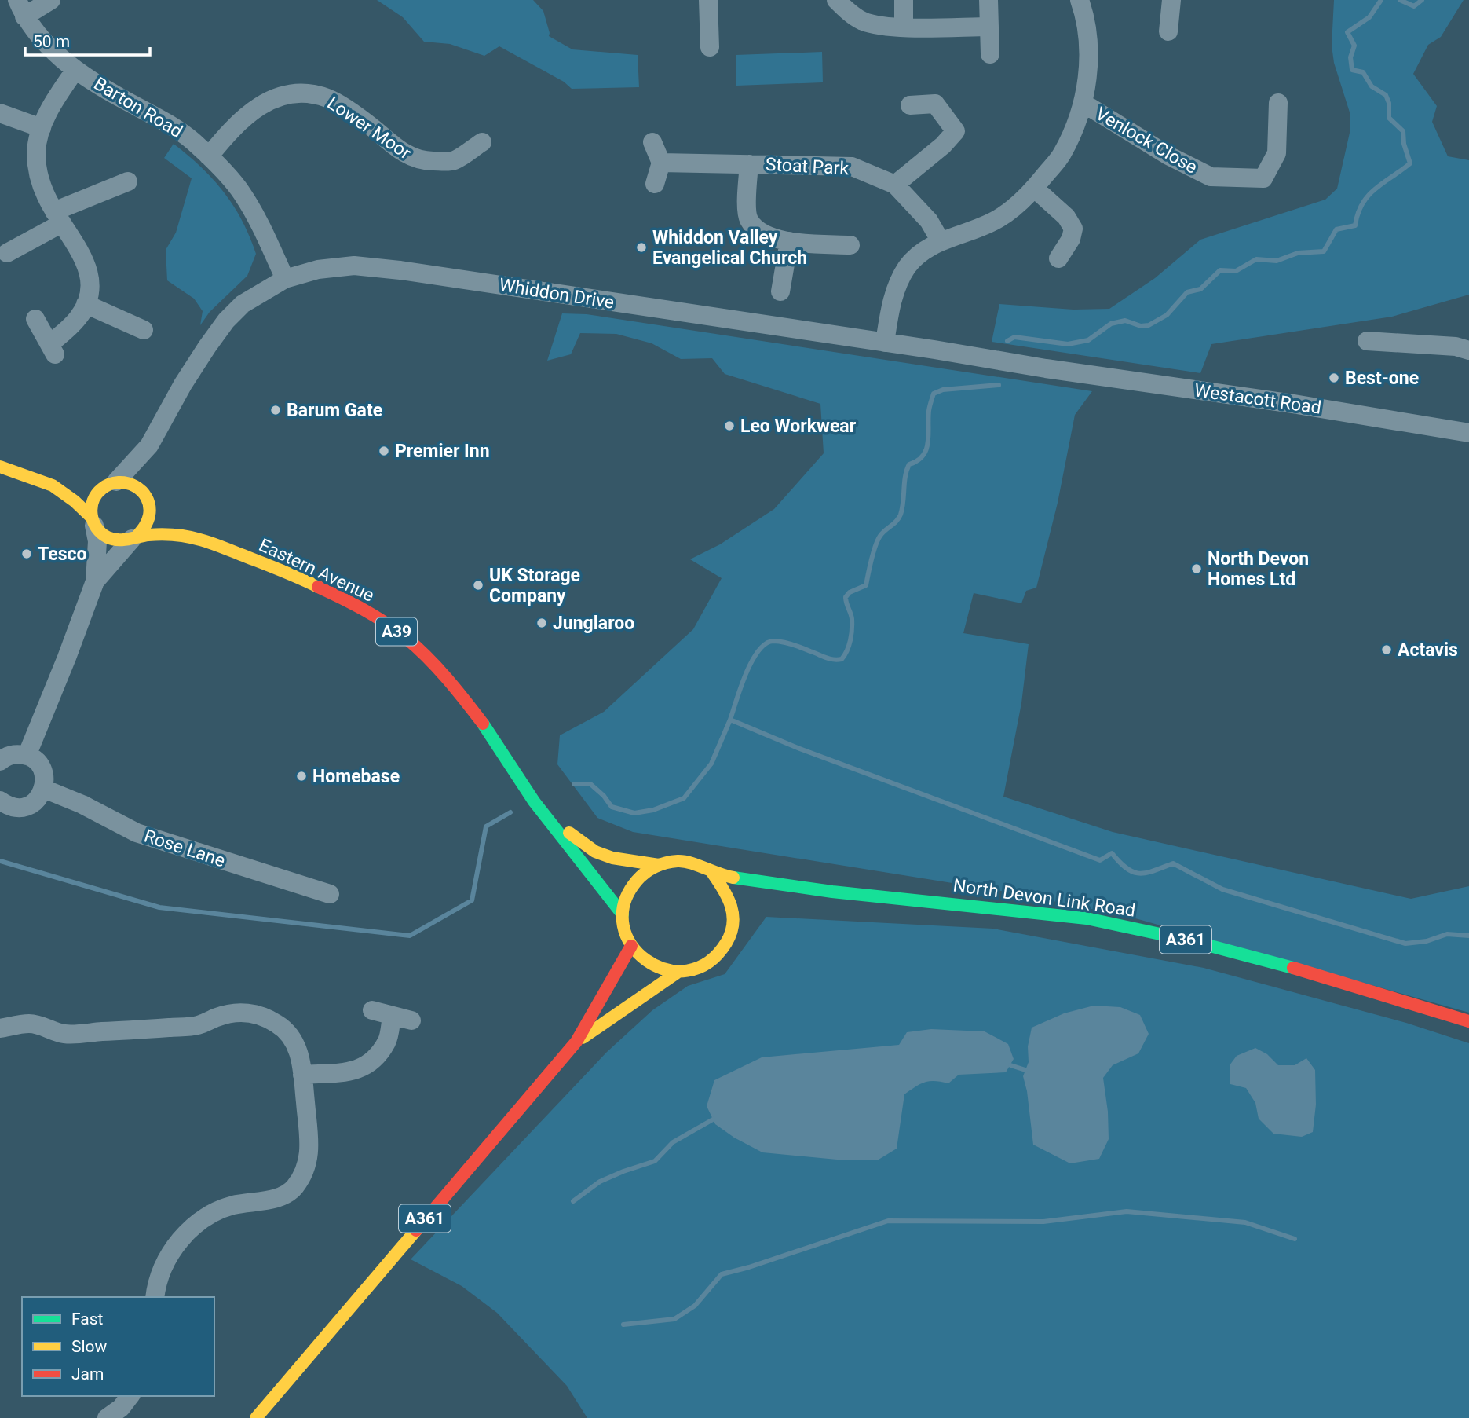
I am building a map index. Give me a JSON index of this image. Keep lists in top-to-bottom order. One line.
{"streets":{"main road":["Eastern Avenue","A39","North Devon Link Road","A361"],"street":["Barton Road","Lower Moor","Venlock Close","Stoat Park","Whiddon Drive","Westacott Road","Rose Lane"]},"crossings":[["Barton Road","Lower Moor"],["Barton Road","Whiddon Drive"],["Whiddon Drive","Westacott Road"],["Whiddon Drive","Eastern Avenue"],["Eastern Avenue","North Devon Link Road"],["Eastern Avenue","A361"],["North Devon Link Road","A361"]],"places":["Whiddon Valley Evangelical Church","Best-one","Barum Gate","Leo Workwear","Premier Inn","Tesco","North Devon Homes Ltd","UK Storage Company","Junglaroo","Actavis","Homebase"],"legend":["Fast","Slow","Jam"],"scale_bar":"50 m"}
